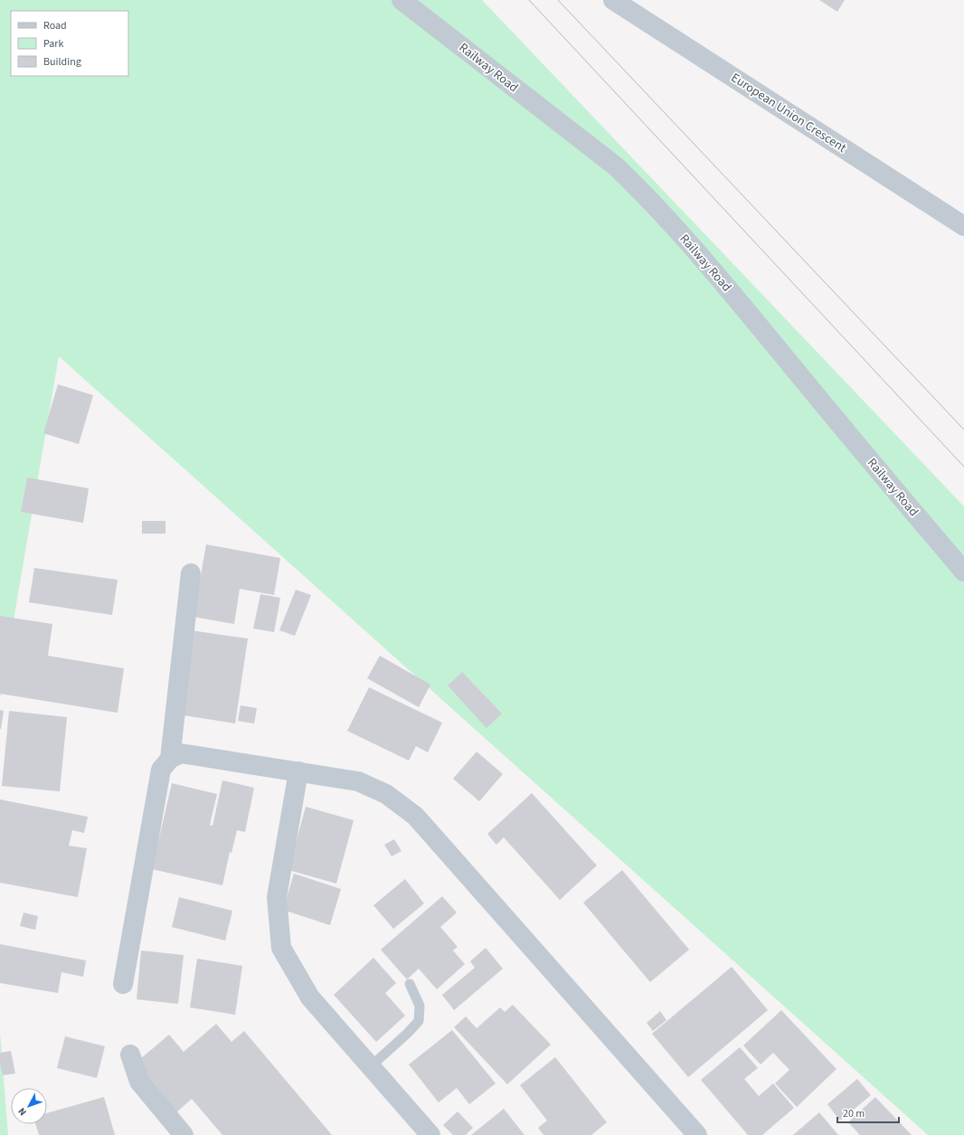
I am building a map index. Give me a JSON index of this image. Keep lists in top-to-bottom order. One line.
{"streets":{"street":["Railway Road","European Union Crescent"]},"legend":["Road","Park","Building"],"scale_bar":"20 m","north":"bottom left"}
